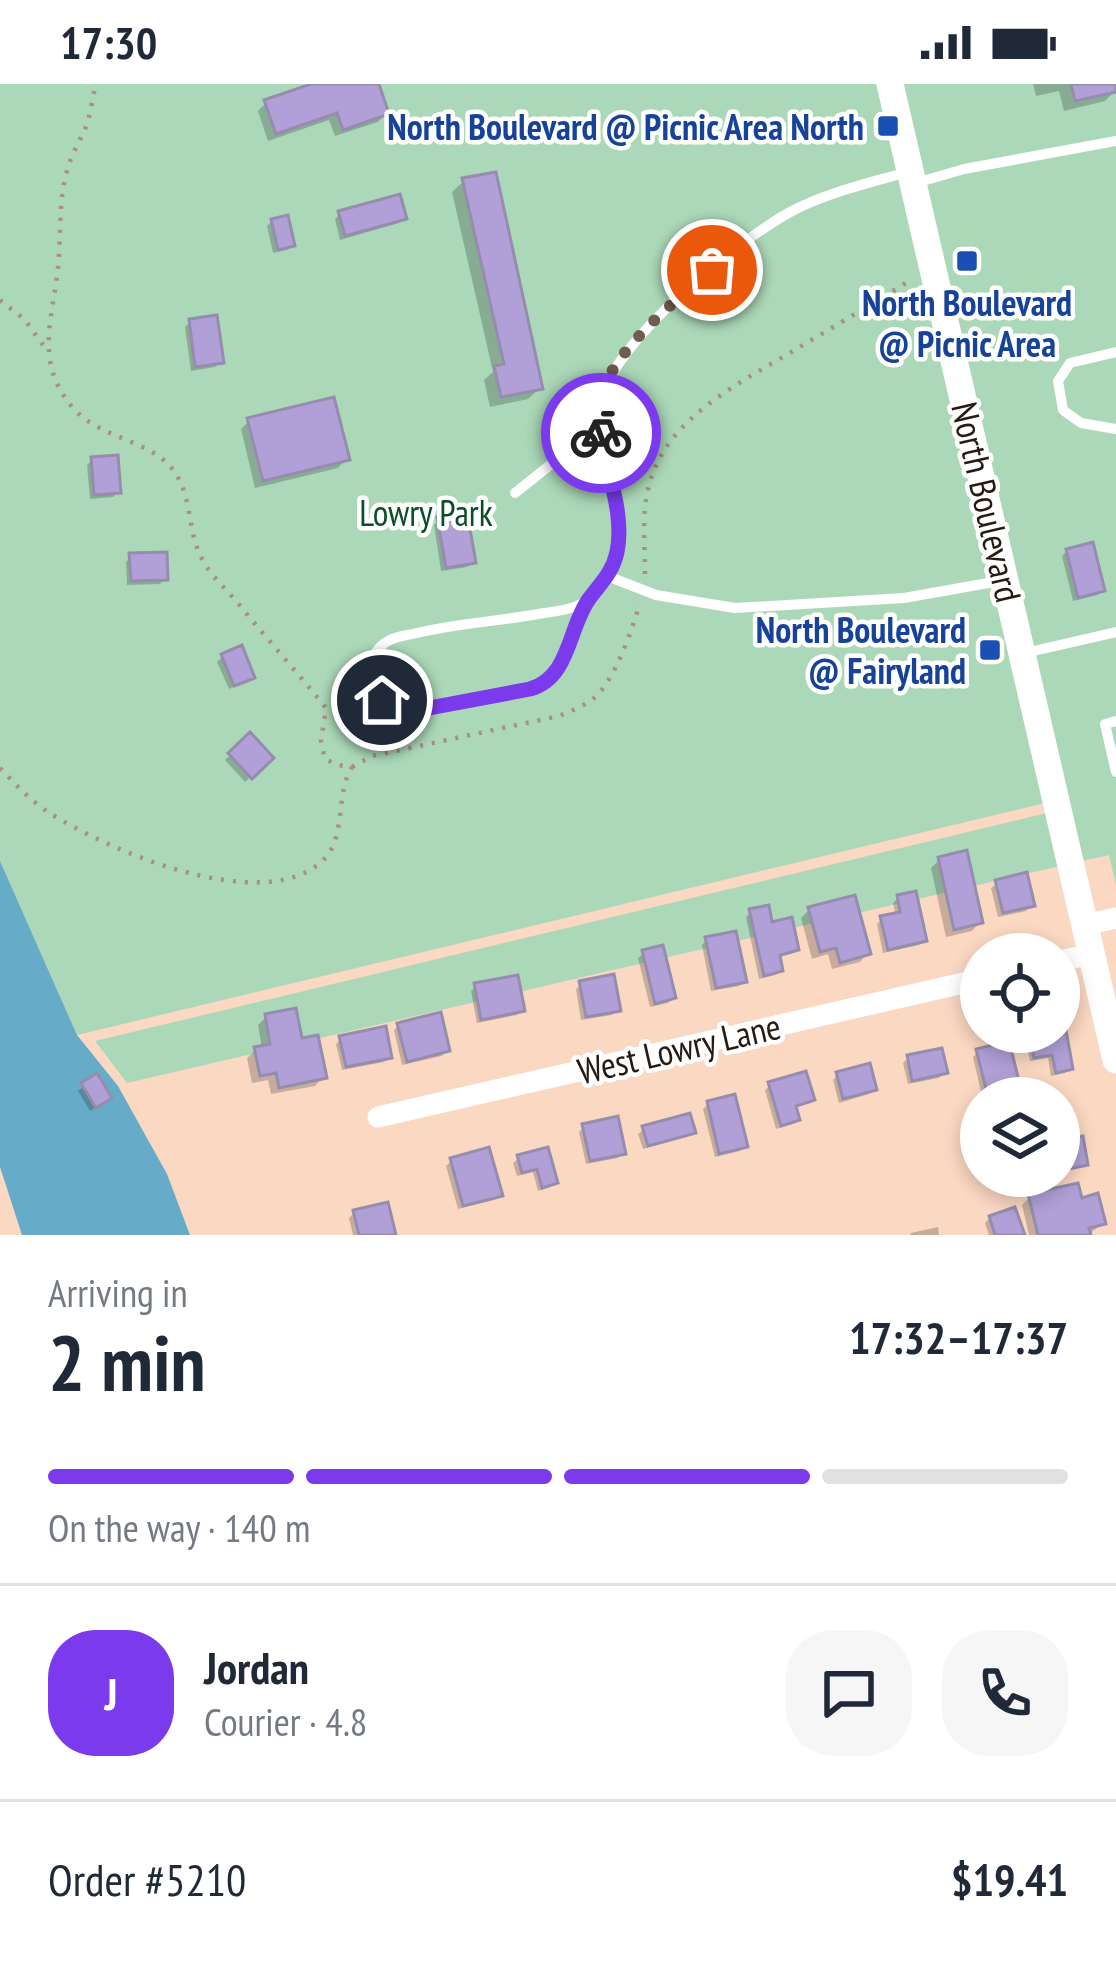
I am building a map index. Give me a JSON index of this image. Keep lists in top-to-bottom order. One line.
{"streets":{"street":["North Boulevard","West Lowry Lane"]},"parks":["Lowry Park"],"places":{"transit":["North Boulevard @ Picnic Area North","North Boulevard @ Picnic Area","North Boulevard @ Fairyland"]},"page":{"status":"17:30","heading":["2 min","Arriving in","17:32–17:37"],"panel":["Jordan","Courier · 4.8","Order #5210","$19.41"],"bar":"On the way · 140 m","round":"J"}}
